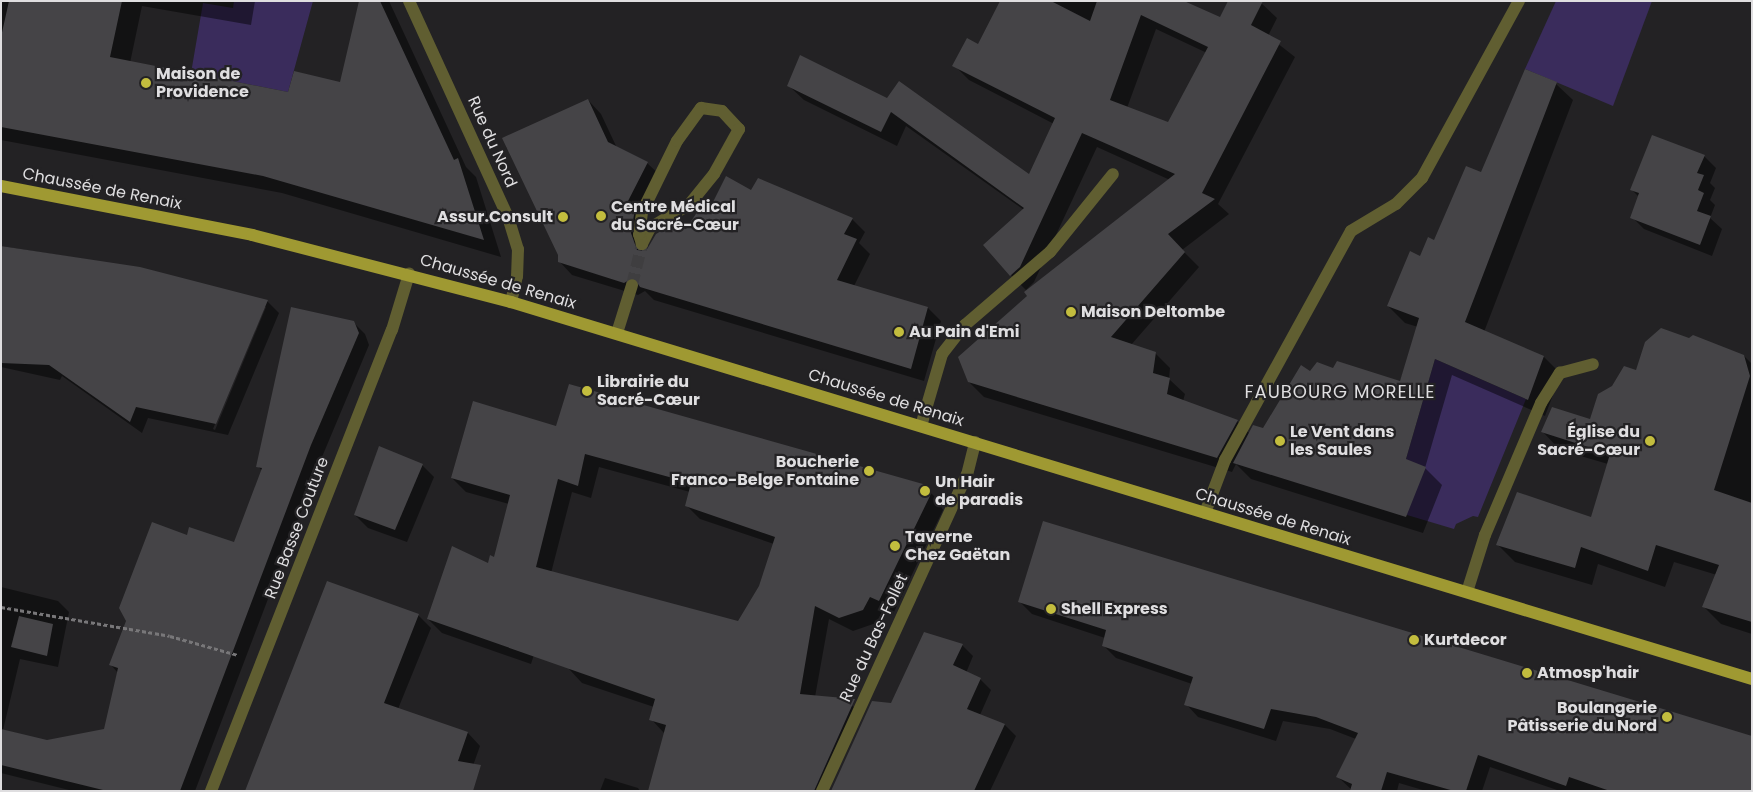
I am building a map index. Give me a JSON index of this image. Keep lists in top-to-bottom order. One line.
{"streets":{"main road":["Chaussée de Renaix"],"street":["Rue du Nord","Rue Basse Couture","Rue du Bas-Follet"]},"crossings":[["Rue du Nord","Chaussée de Renaix"],["Chaussée de Renaix","Rue Basse Couture"],["Chaussée de Renaix","Rue du Bas-Follet"]],"districts":["FAUBOURG MORELLE"],"places":["Maison de Providence","Centre Médical du Sacré-Cœur","Assur.Consult","Maison Deltombe","Au Pain d'Emi","Librairie du Sacré-Cœur","Le Vent dans les Saules","Église du Sacré-Cœur","Boucherie Franco-Belge Fontaine","Un Hair de paradis","Taverne Chez Gaëtan","Shell Express","Kurtdecor","Atmosp'hair","Boulangerie Pâtisserie du Nord"]}
